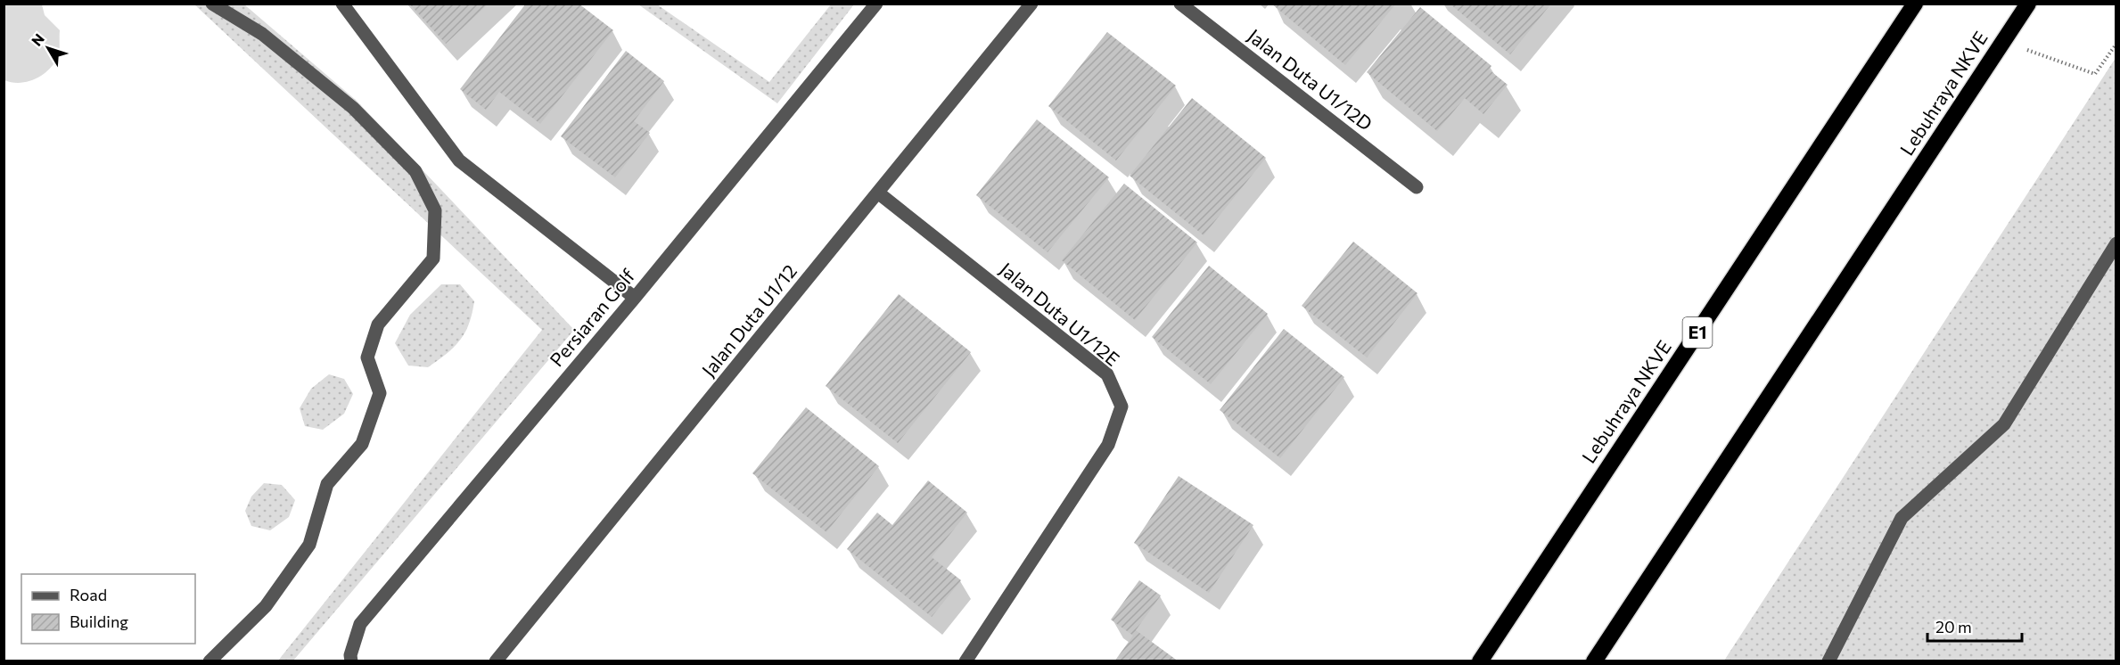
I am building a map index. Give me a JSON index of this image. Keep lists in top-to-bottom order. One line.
{"streets":{"highway":["Lebuhraya NKVE","E1"],"street":["Jalan Duta U1/12D","Jalan Duta U1/12E","Persiaran Golf","Jalan Duta U1/12"]},"crossings":[["Jalan Duta U1/12E","Jalan Duta U1/12"]],"legend":["Road","Building"],"scale_bar":"20 m","north":"top left"}
